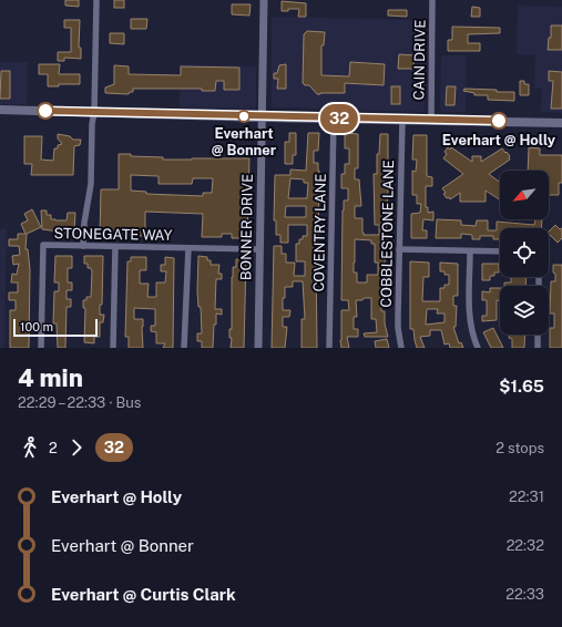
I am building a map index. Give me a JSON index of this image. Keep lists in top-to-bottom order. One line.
{"streets":{"street":["CAIN DRIVE","BONNER DRIVE","COVENTRY LANE","STONEGATE WAY","COBBLESTONE LANE"]},"crossings":[["BONNER DRIVE","STONEGATE WAY"]],"places":["Everhart @ Bonner","Everhart @ Holly"],"lines":["bus line 32"],"scale_bar":"100 m","north":"bottom left","page":{"on_map":"32","scale":"100 m","heading":["4 min","22:29 – 22:33 · Bus","$1.65"],"legs":["2","32","2 stops"],"list":[{"name":"Everhart @ Holly","value":"22:31"},{"name":"Everhart @ Bonner","value":"22:32"},{"name":"Everhart @ Curtis Clark","value":"22:33"}]}}
